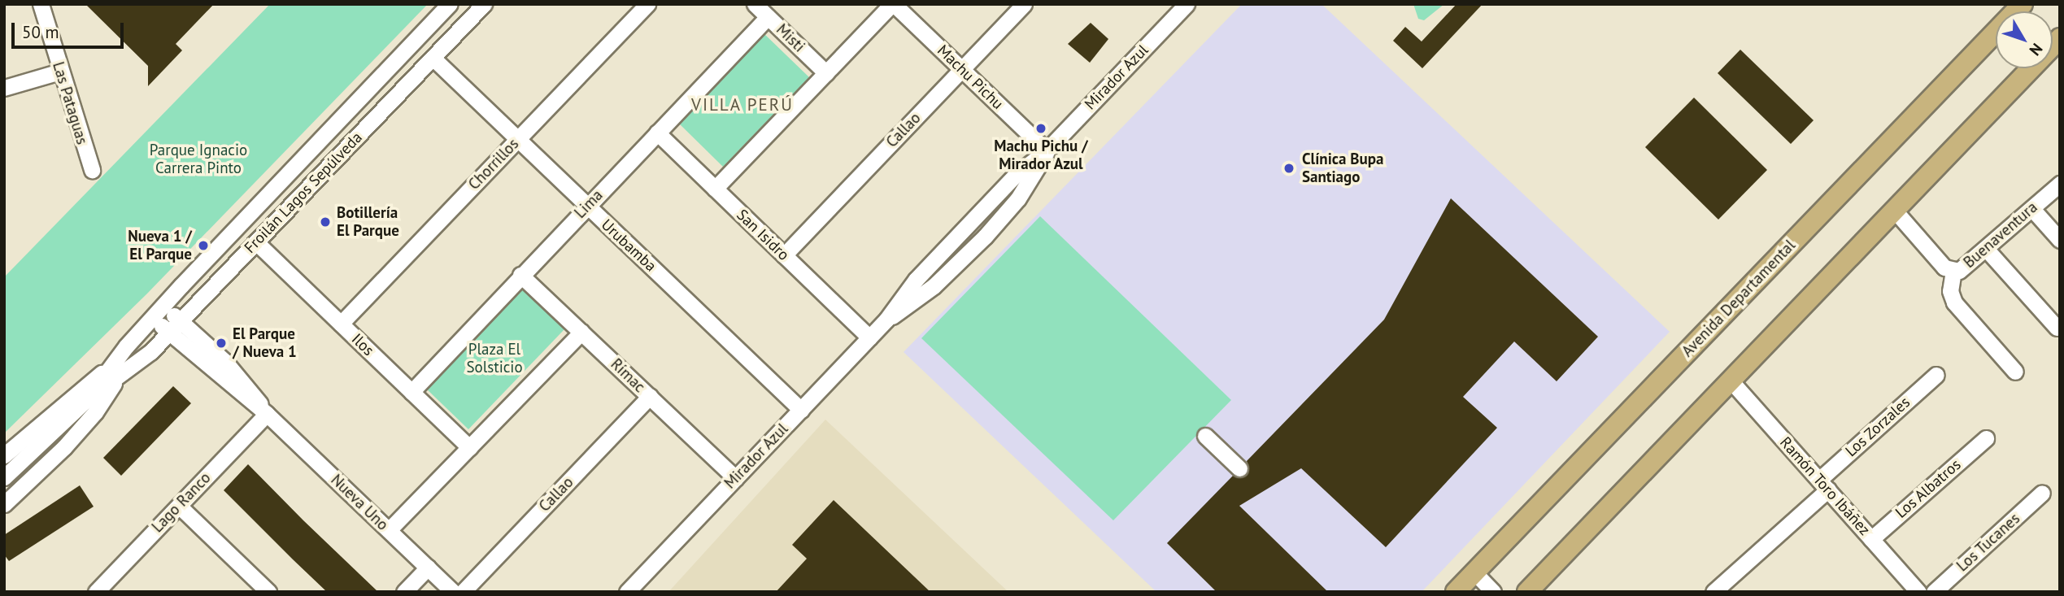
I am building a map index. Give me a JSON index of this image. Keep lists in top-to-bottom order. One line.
{"streets":{"main road":["Avenida Departamental"],"street":["Misti","Machu Pichu","Mirador Azul","Las Pataguas","Callao","Chorrillos","Froilán Lagos Sepúlveda","Lima","San Isidro","Buenaventura","Urubamba","Ilos","Rímac","Los Zorzales","Ramón Toro Ibáñez","Los Albatros","Lago Ranco","Nueva Uno","Los Tucanes"]},"crossings":[["Misti","Lima"],["Machu Pichu","Mirador Azul"],["Machu Pichu","Callao"],["Mirador Azul","San Isidro"],["Mirador Azul","Urubamba"],["Mirador Azul","Rímac"],["Callao","San Isidro"],["Callao","Rímac"],["Chorrillos","Urubamba"],["Chorrillos","Ilos"],["Froilán Lagos Sepúlveda","Urubamba"],["Froilán Lagos Sepúlveda","Ilos"],["Froilán Lagos Sepúlveda","Nueva Uno"],["Lima","San Isidro"],["Lima","Urubamba"],["Lima","Ilos"],["Lima","Rímac"],["Los Zorzales","Ramón Toro Ibáñez"],["Ramón Toro Ibáñez","Los Albatros"],["Lago Ranco","Nueva Uno"]],"districts":["VILLA PERÚ"],"parks":["Parque Ignacio Carrera Pinto","Plaza El Solsticio"],"places":["Machu Pichu / Mirador Azul","Clínica Bupa Santiago","Botillería El Parque","Nueva 1 / El Parque","El Parque / Nueva 1"],"scale_bar":"50 m","north":"bottom right"}
